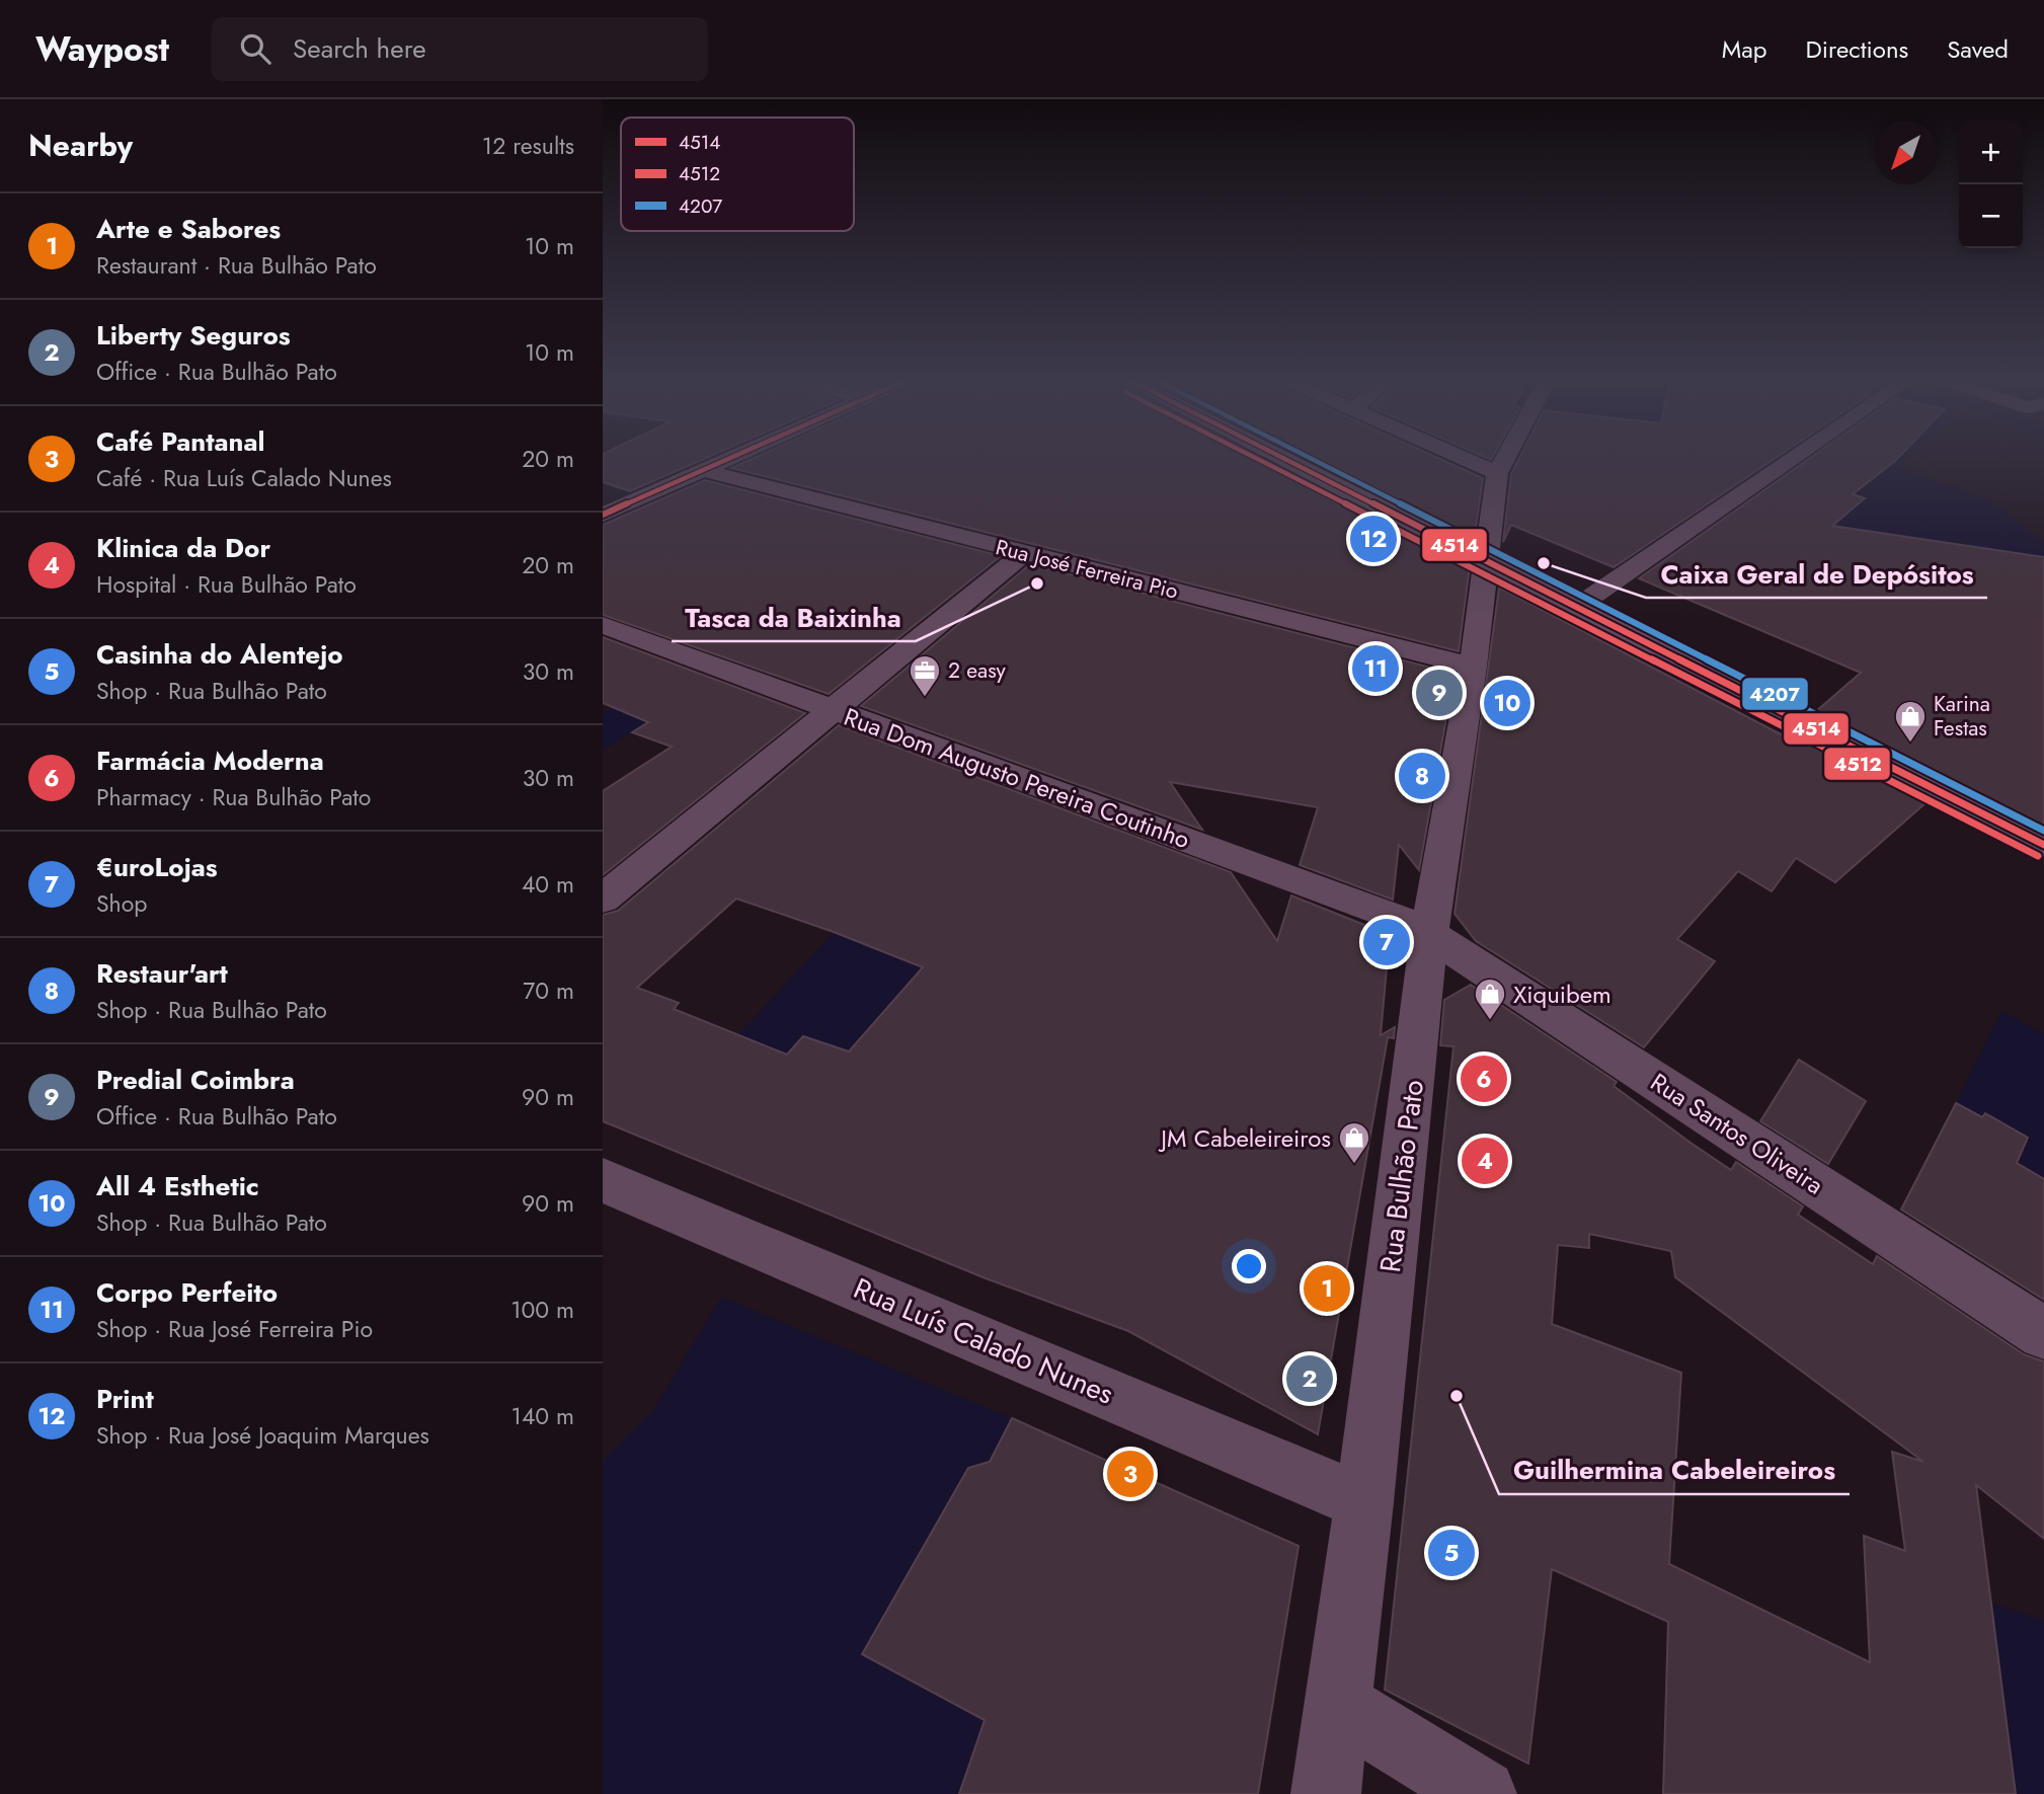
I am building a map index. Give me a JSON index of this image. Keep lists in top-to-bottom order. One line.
{"streets":{"street":["Rua José Ferreira Pio","Rua Dom Augusto Pereira Coutinho","Rua Santos Oliveira","Rua Bulhão Pato","Rua Luís Calado Nunes"]},"crossings":[["Rua José Ferreira Pio","Rua Bulhão Pato"],["Rua Dom Augusto Pereira Coutinho","Rua Santos Oliveira"],["Rua Dom Augusto Pereira Coutinho","Rua Bulhão Pato"],["Rua Santos Oliveira","Rua Bulhão Pato"],["Rua Bulhão Pato","Rua Luís Calado Nunes"]],"places":{"other":["Caixa Geral de Depósitos","Tasca da Baixinha","Guilhermina Cabeleireiros"],"office":["2 easy"],"shop":["Karina Festas","Xiquibem","JM Cabeleireiros"]},"lines":["transit line 4514","transit line 4512","transit line 4207"],"legend":["4514","4512","4207"],"north":"bottom left","page":{"header":"Waypost","search":"Search here","nav":["Map","Directions","Saved"],"heading":["Nearby","12 results"],"map_buttons":["+","−"],"list":[{"mark":"1","name":"Arte e Sabores","note":"Restaurant · Rua Bulhão Pato","value":"10 m"},{"mark":"2","name":"Liberty Seguros","note":"Office · Rua Bulhão Pato","value":"10 m"},{"mark":"3","name":"Café Pantanal","note":"Café · Rua Luís Calado Nunes","value":"20 m"},{"mark":"4","name":"Klinica da Dor","note":"Hospital · Rua Bulhão Pato","value":"20 m"},{"mark":"5","name":"Casinha do Alentejo","note":"Shop · Rua Bulhão Pato","value":"30 m"},{"mark":"6","name":"Farmácia Moderna","note":"Pharmacy · Rua Bulhão Pato","value":"30 m"},{"mark":"7","name":"€uroLojas","note":"Shop","value":"40 m"},{"mark":"8","name":"Restaur'art","note":"Shop · Rua Bulhão Pato","value":"70 m"},{"mark":"9","name":"Predial Coimbra","note":"Office · Rua Bulhão Pato","value":"90 m"},{"mark":"10","name":"All 4 Esthetic","note":"Shop · Rua Bulhão Pato","value":"90 m"},{"mark":"11","name":"Corpo Perfeito","note":"Shop · Rua José Ferreira Pio","value":"100 m"},{"mark":"12","name":"Print","note":"Shop · Rua José Joaquim Marques","value":"140 m"}],"pins":["12","11","9","10","8","7","6","4","1","2","3","5"]}}
